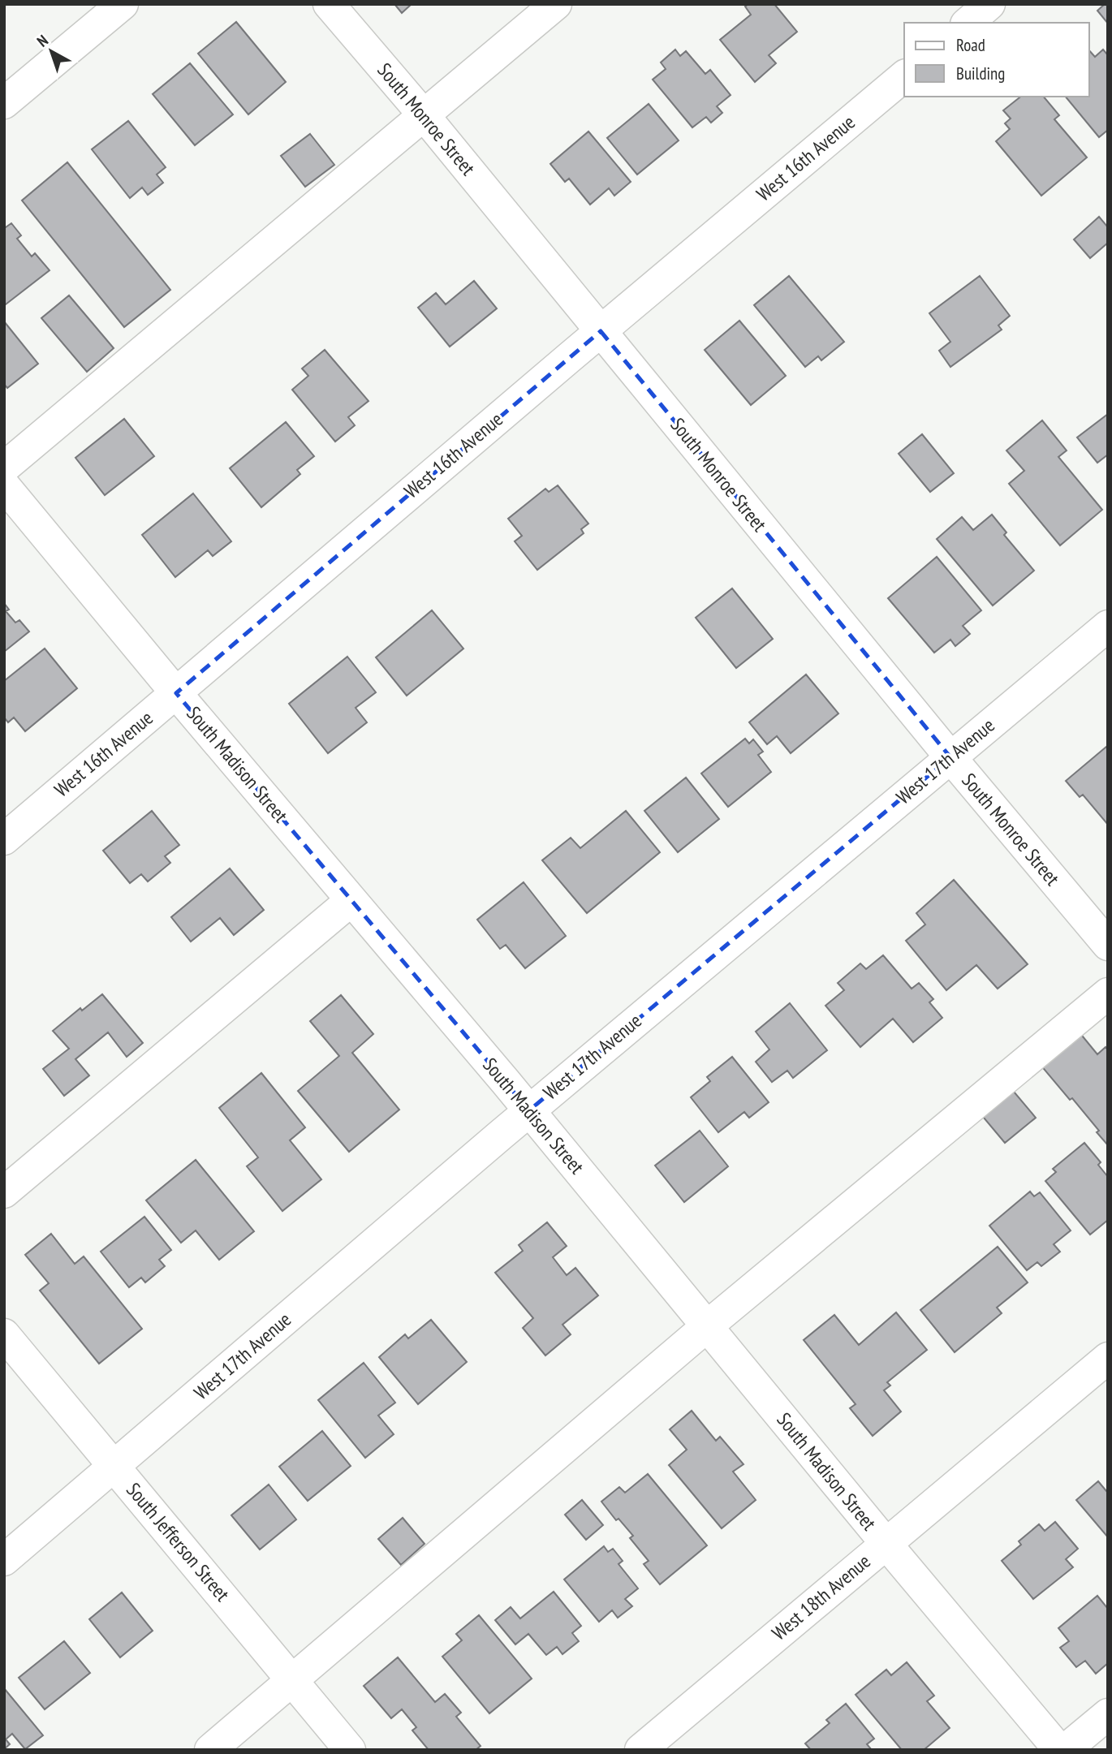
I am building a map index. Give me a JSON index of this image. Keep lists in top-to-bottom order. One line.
{"streets":{"street":["South Monroe Street","West 16th Avenue","West 17th Avenue","South Madison Street","South Jefferson Street","West 18th Avenue"]},"crossings":[["South Monroe Street","West 16th Avenue"],["South Monroe Street","West 17th Avenue"],["West 16th Avenue","South Madison Street"],["West 17th Avenue","South Madison Street"],["West 17th Avenue","South Jefferson Street"],["South Madison Street","West 18th Avenue"]],"legend":["Road","Building"],"north":"top left"}
